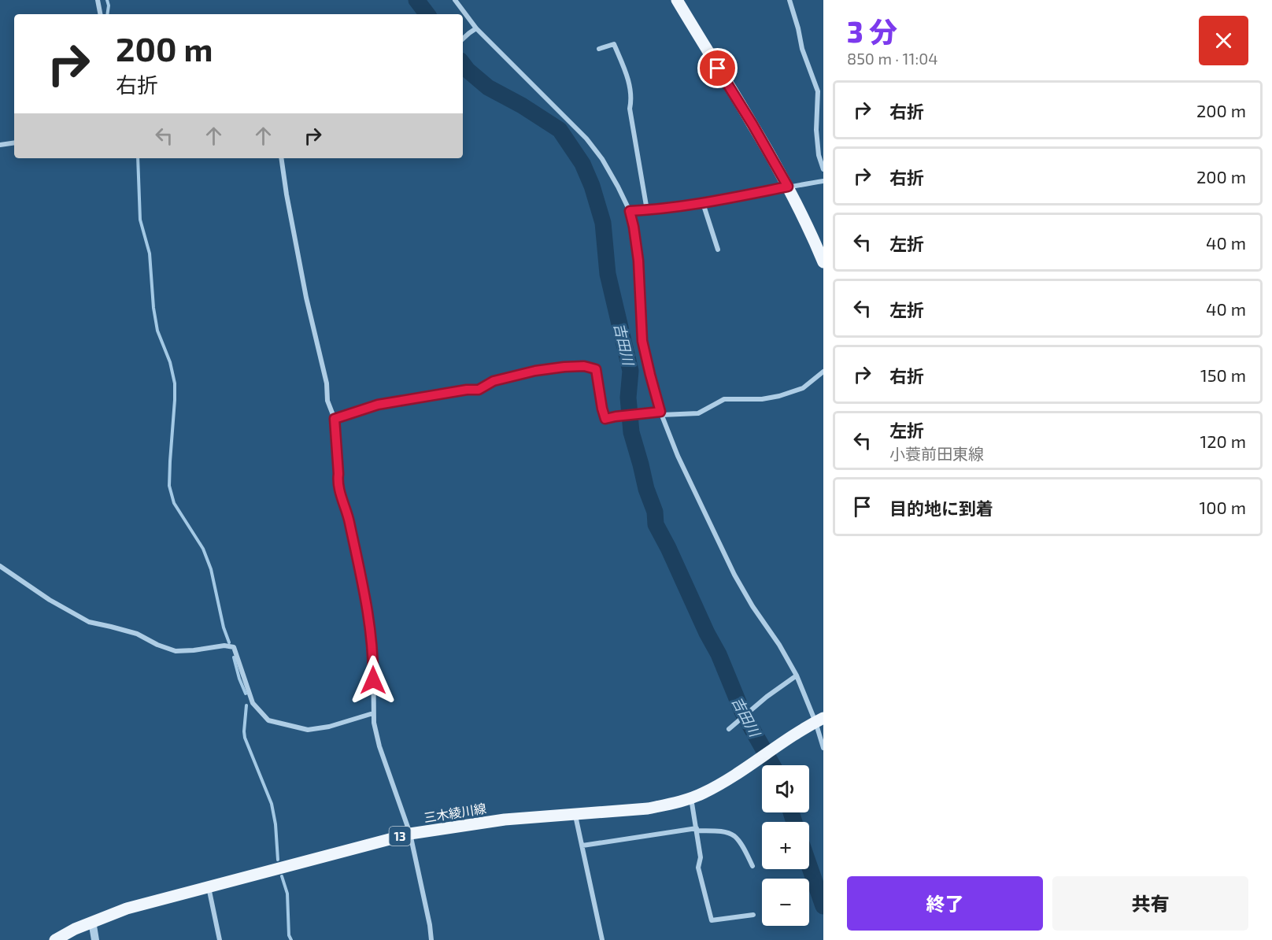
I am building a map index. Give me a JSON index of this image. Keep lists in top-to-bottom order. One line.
{"streets":{"main road":["三木綾川線","13"]},"water":["吉田川"],"page":{"heading":["3 分","850 m · 11:04"],"turn":["200 m","右折"],"list":[{"name":"右折","value":"200 m"},{"name":"右折","value":"200 m"},{"name":"左折","value":"40 m"},{"name":"左折","value":"40 m"},{"name":"右折","value":"150 m"},{"name":"左折","note":"小蓑前田東線","value":"120 m"},{"name":"目的地に到着","value":"100 m"}],"map_buttons":["+","−"],"buttons":["終了","共有"]}}
